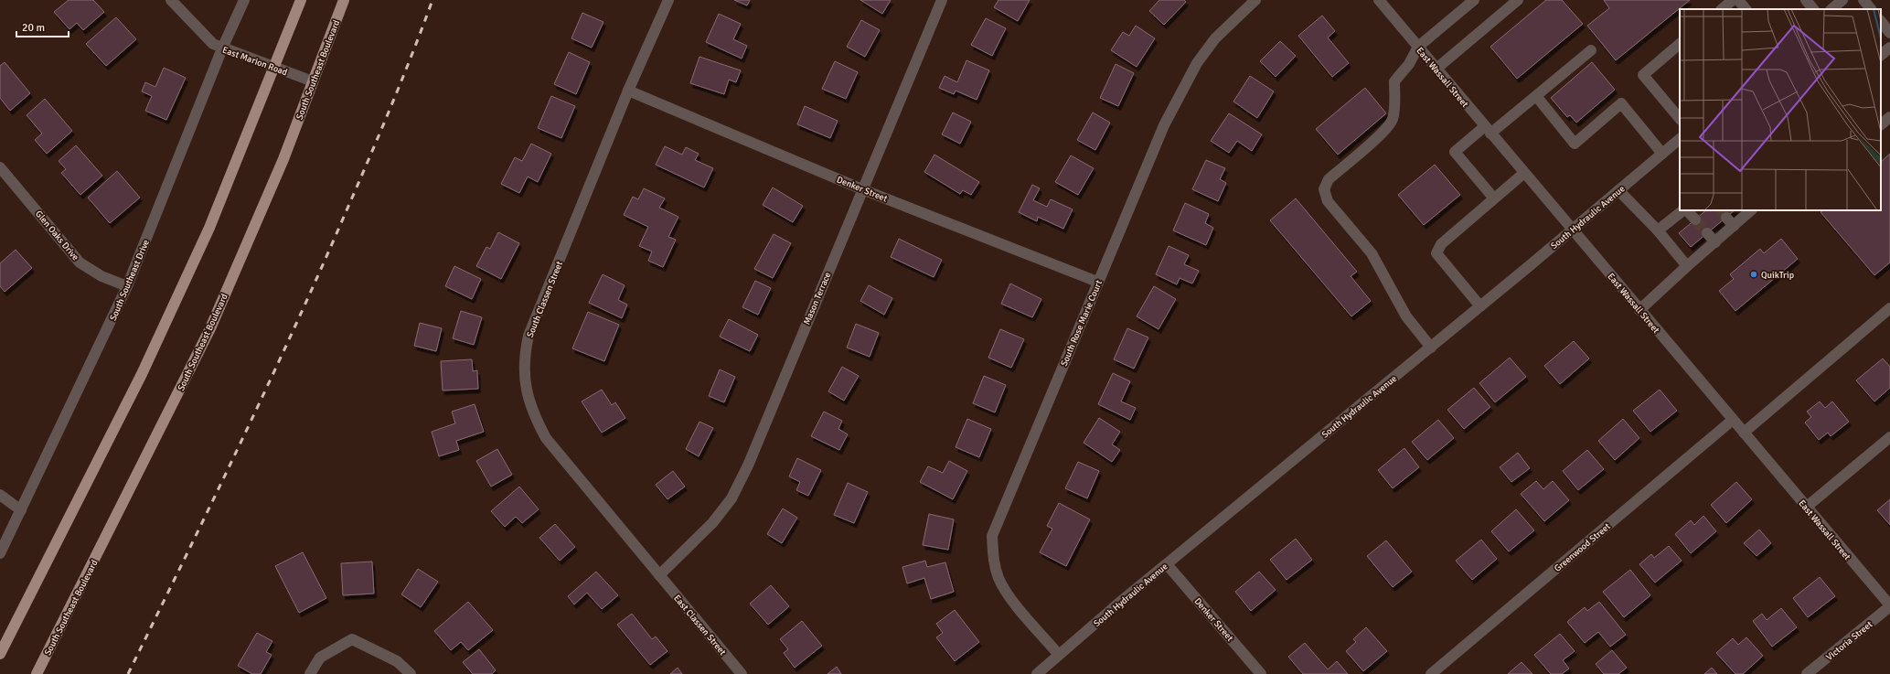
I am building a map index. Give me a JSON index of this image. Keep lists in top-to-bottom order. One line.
{"streets":{"main road":["South Southeast Boulevard"],"street":["East Marion Road","East Wassall Street","Denker Street","South Hydraulic Avenue","Glen Oaks Drive","South Southeast Drive","Mason Terrace","South Classen Street","South Rose Marie Court","Greenwood Street","East Classen Street","Victoria Street"]},"crossings":[["East Marion Road","South Southeast Boulevard"],["East Marion Road","South Southeast Drive"],["East Wassall Street","South Hydraulic Avenue"],["East Wassall Street","Greenwood Street"],["East Wassall Street","Victoria Street"],["Denker Street","South Hydraulic Avenue"],["Denker Street","Mason Terrace"],["Denker Street","South Classen Street"],["Denker Street","South Rose Marie Court"],["South Hydraulic Avenue","South Rose Marie Court"],["Glen Oaks Drive","South Southeast Drive"],["Mason Terrace","South Classen Street"],["Mason Terrace","East Classen Street"],["South Classen Street","East Classen Street"]],"places":["QuikTrip"],"scale_bar":"20 m"}
